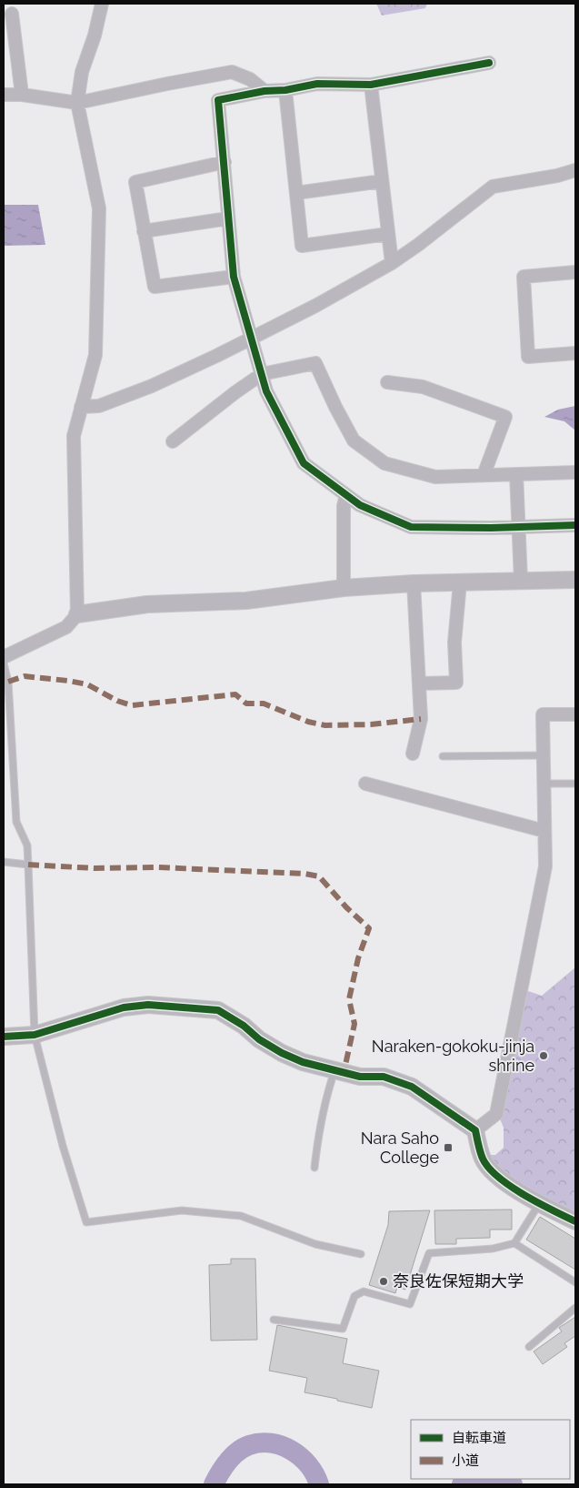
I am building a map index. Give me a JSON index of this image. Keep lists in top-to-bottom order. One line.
{"places":{"other":["Naraken-gokoku-jinja shrine","奈良佐保短期大学"],"transit":["Nara Saho College"]},"legend":["自転車道","小道"]}
